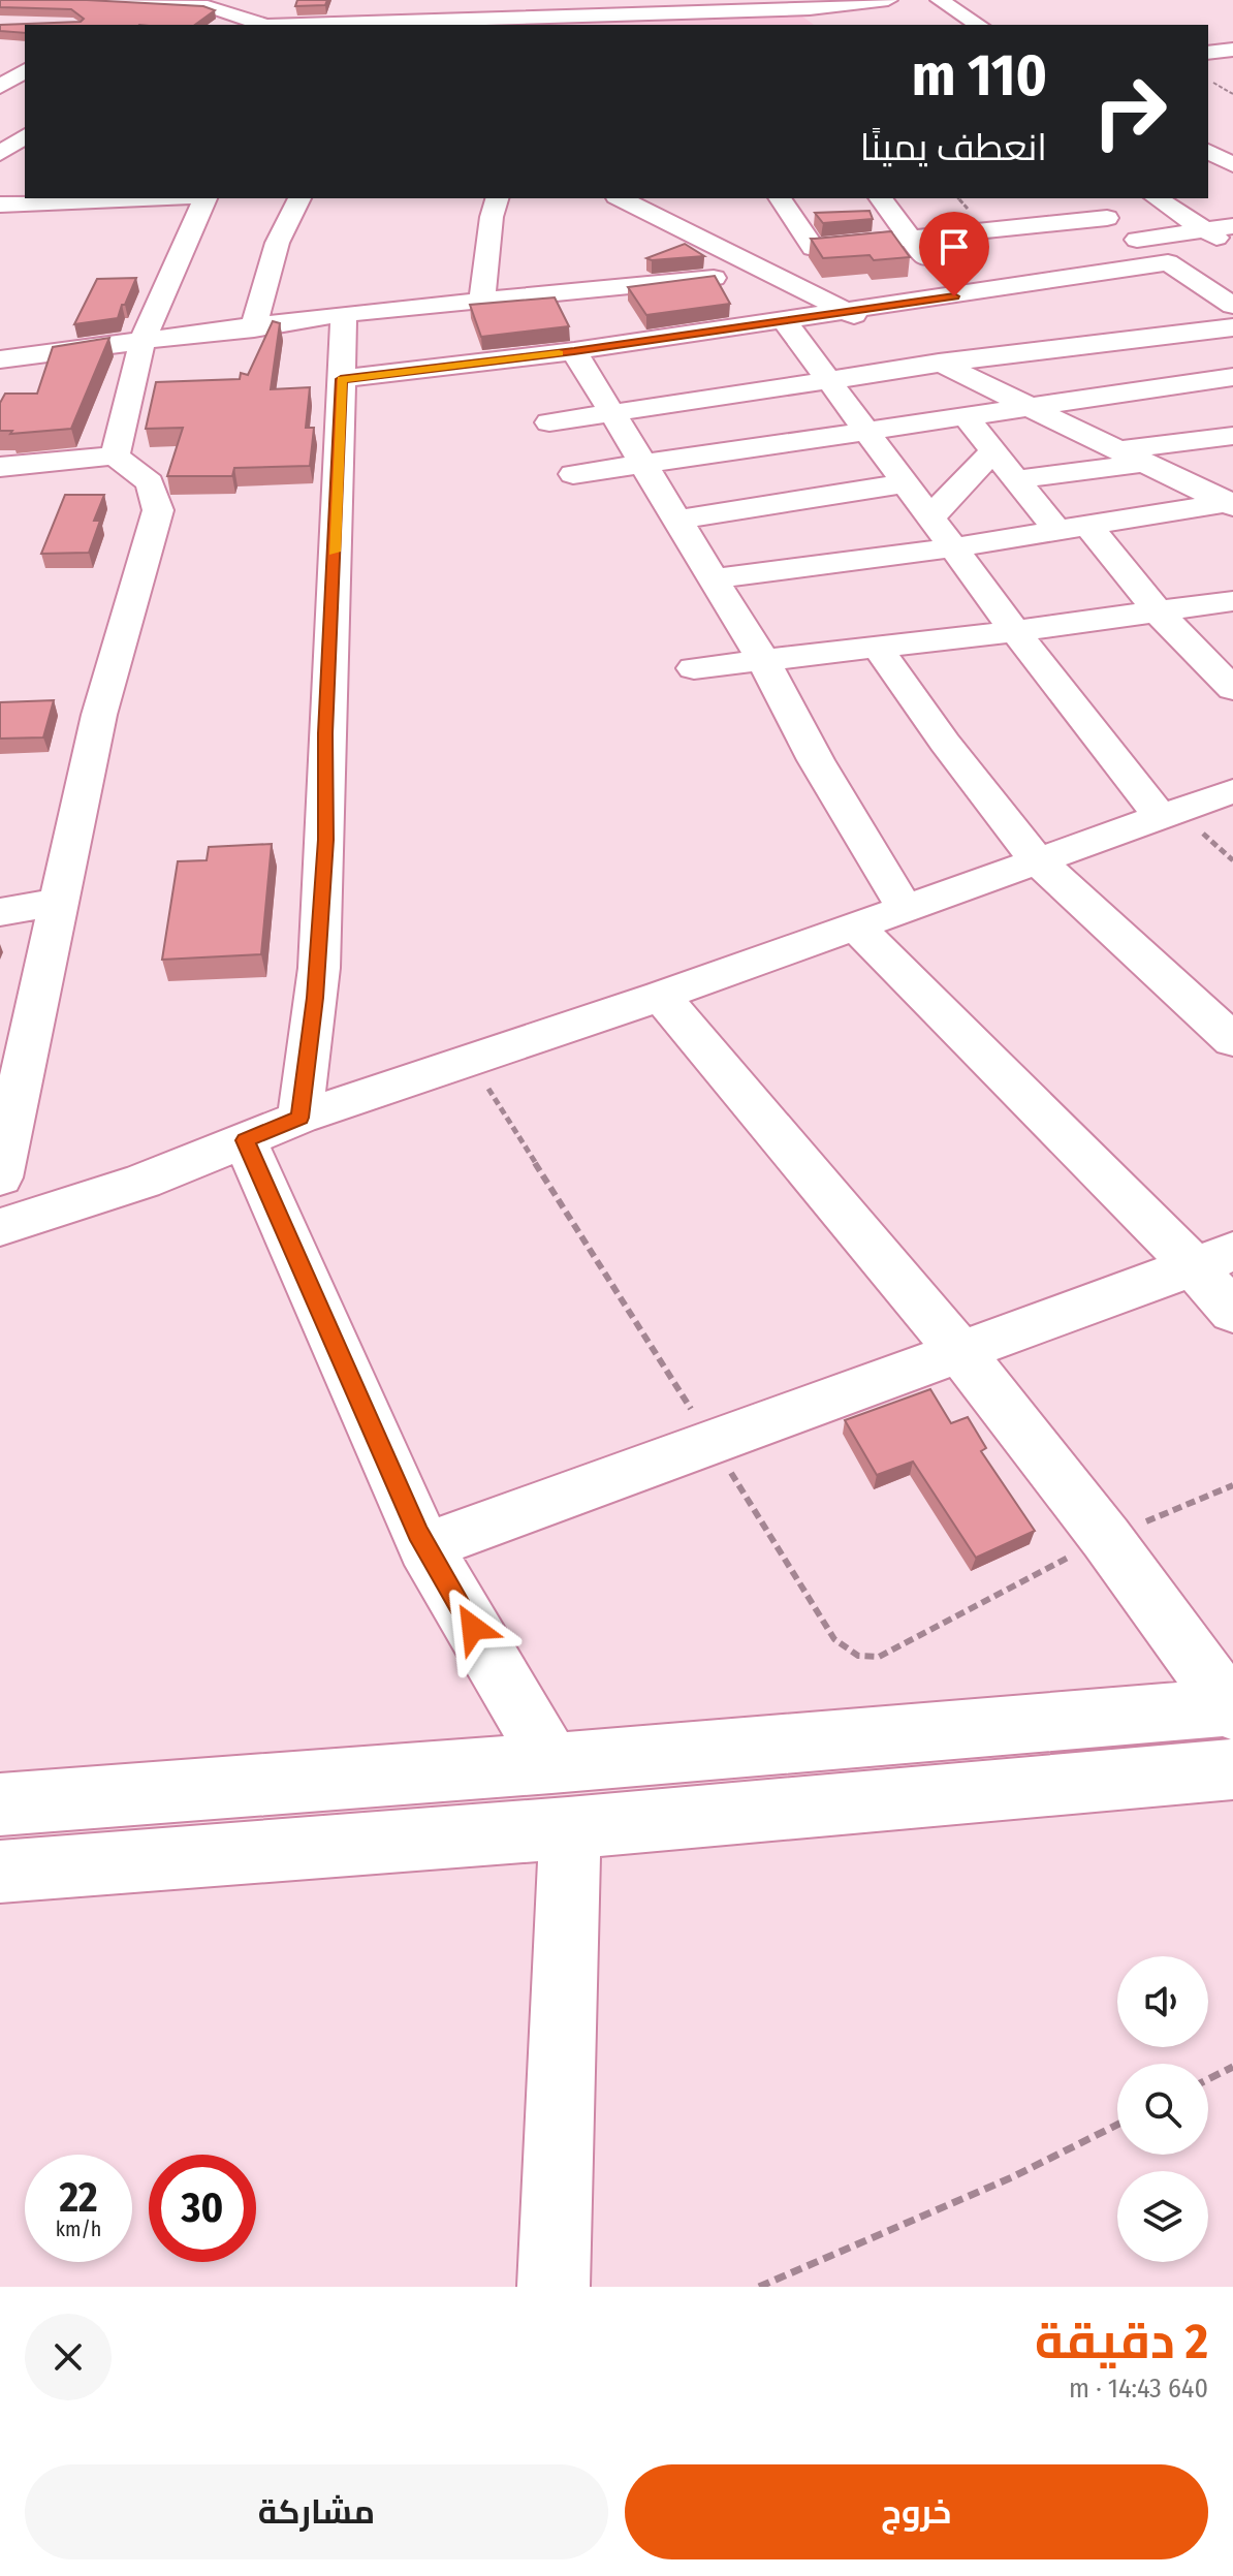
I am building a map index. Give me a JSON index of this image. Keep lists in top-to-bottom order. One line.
{"page":{"turn":["110 m","انعطف يمينًا"],"speed":"22 km/h","limit":"30","heading":["2 دقيقة","640 m · 14:43"],"buttons":["خروج","مشاركة"]}}
